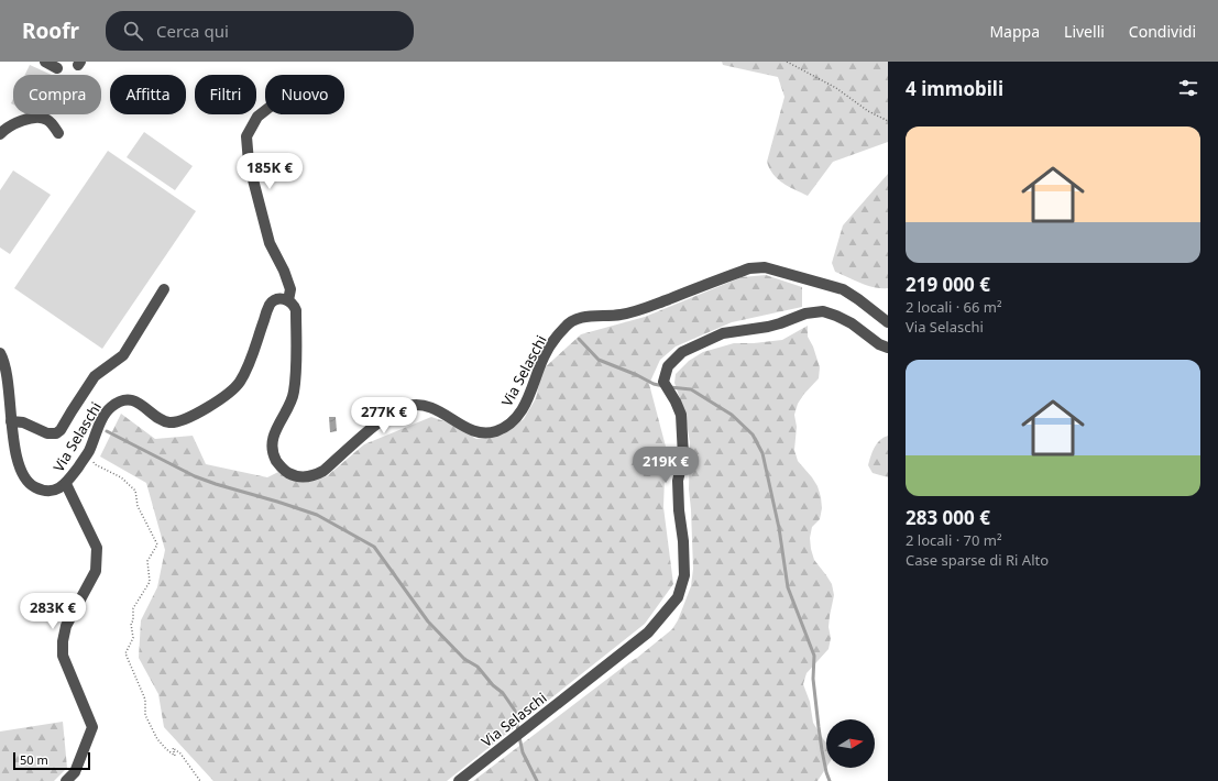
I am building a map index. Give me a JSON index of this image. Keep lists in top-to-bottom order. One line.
{"streets":{"street":["Via Selaschi"]},"scale_bar":"50 m","north":"right","page":{"header":"Roofr","search":"Cerca qui","nav":["Mappa","Livelli","Condividi"],"heading":"4 immobili","chip":["Compra","Affitta","Filtri","Nuovo"],"list":[{"name":"219 000 €","note":"2 locali · 66 m² · Via Selaschi"},{"name":"283 000 €","note":"2 locali · 70 m² · Case sparse di Ri Alto"}],"price":["185K €","277K €","219K €","283K €"],"scale":"50 m"}}
